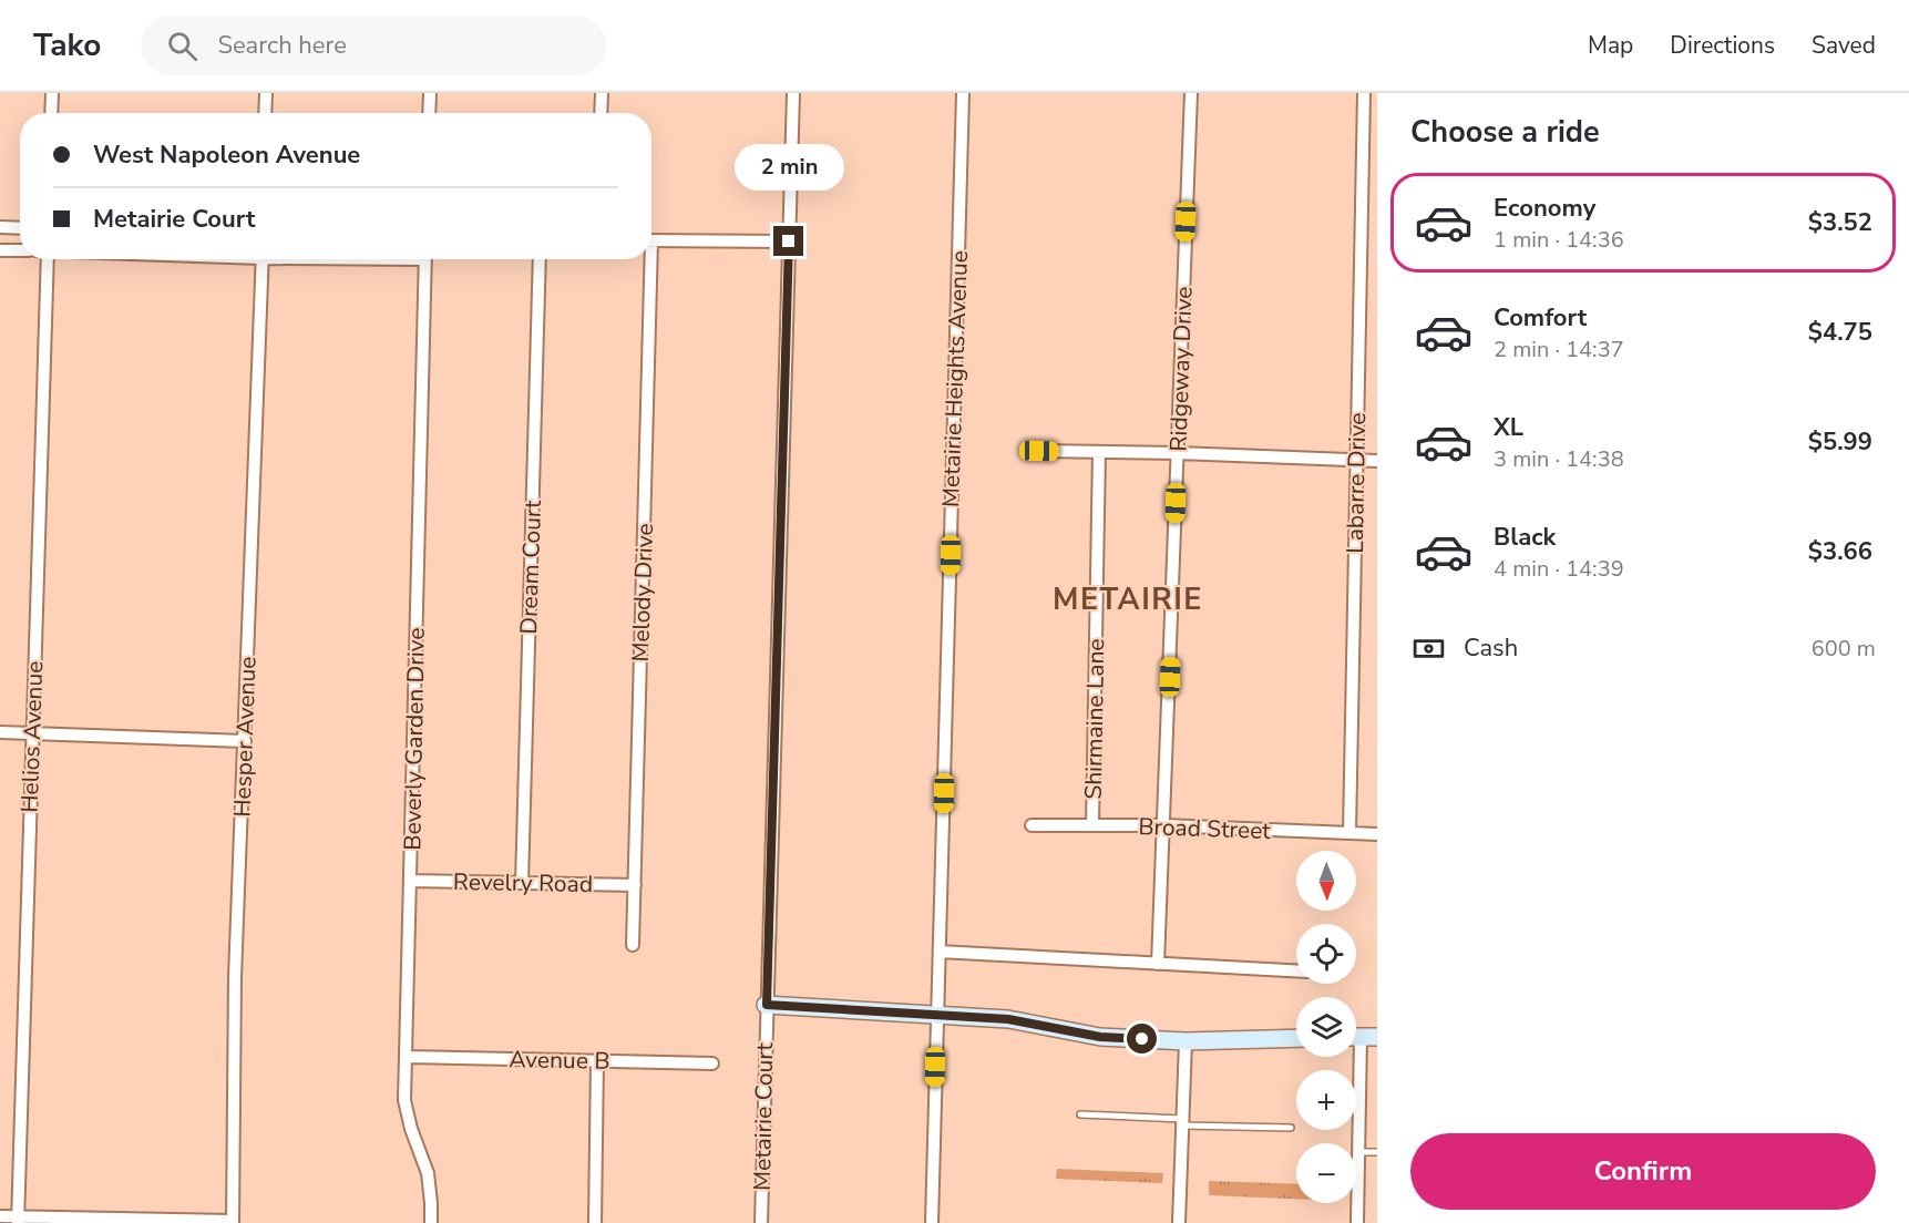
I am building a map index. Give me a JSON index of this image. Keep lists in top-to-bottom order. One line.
{"streets":{"street":["Ridgeway Drive","Metairie Heights Avenue","Labarre Drive","Dream Court","Melody Drive","Shirmaine Lane","Helios Avenue","Hesper Avenue","Beverly Garden Drive","Broad Street","Revelry Road","Avenue B","Metairie Court"]},"crossings":[["Ridgeway Drive","Broad Street"],["Labarre Drive","Broad Street"],["Dream Court","Revelry Road"],["Melody Drive","Revelry Road"],["Shirmaine Lane","Broad Street"],["Beverly Garden Drive","Revelry Road"],["Beverly Garden Drive","Avenue B"]],"districts":["METAIRIE"],"north":"bottom","page":{"header":"Tako","search":"Search here","nav":["Map","Directions","Saved"],"heading":"Choose a ride","banner":["West Napoleon Avenue","Metairie Court"],"bubble":"2 min","list":[{"name":"Economy","note":"1 min · 14:36","value":"$3.52"},{"name":"Comfort","note":"2 min · 14:37","value":"$4.75"},{"name":"XL","note":"3 min · 14:38","value":"$5.99"},{"name":"Black","note":"4 min · 14:39","value":"$3.66"}],"pay":["Cash","600 m"],"map_buttons":["+","−"],"buttons":"Confirm"}}
